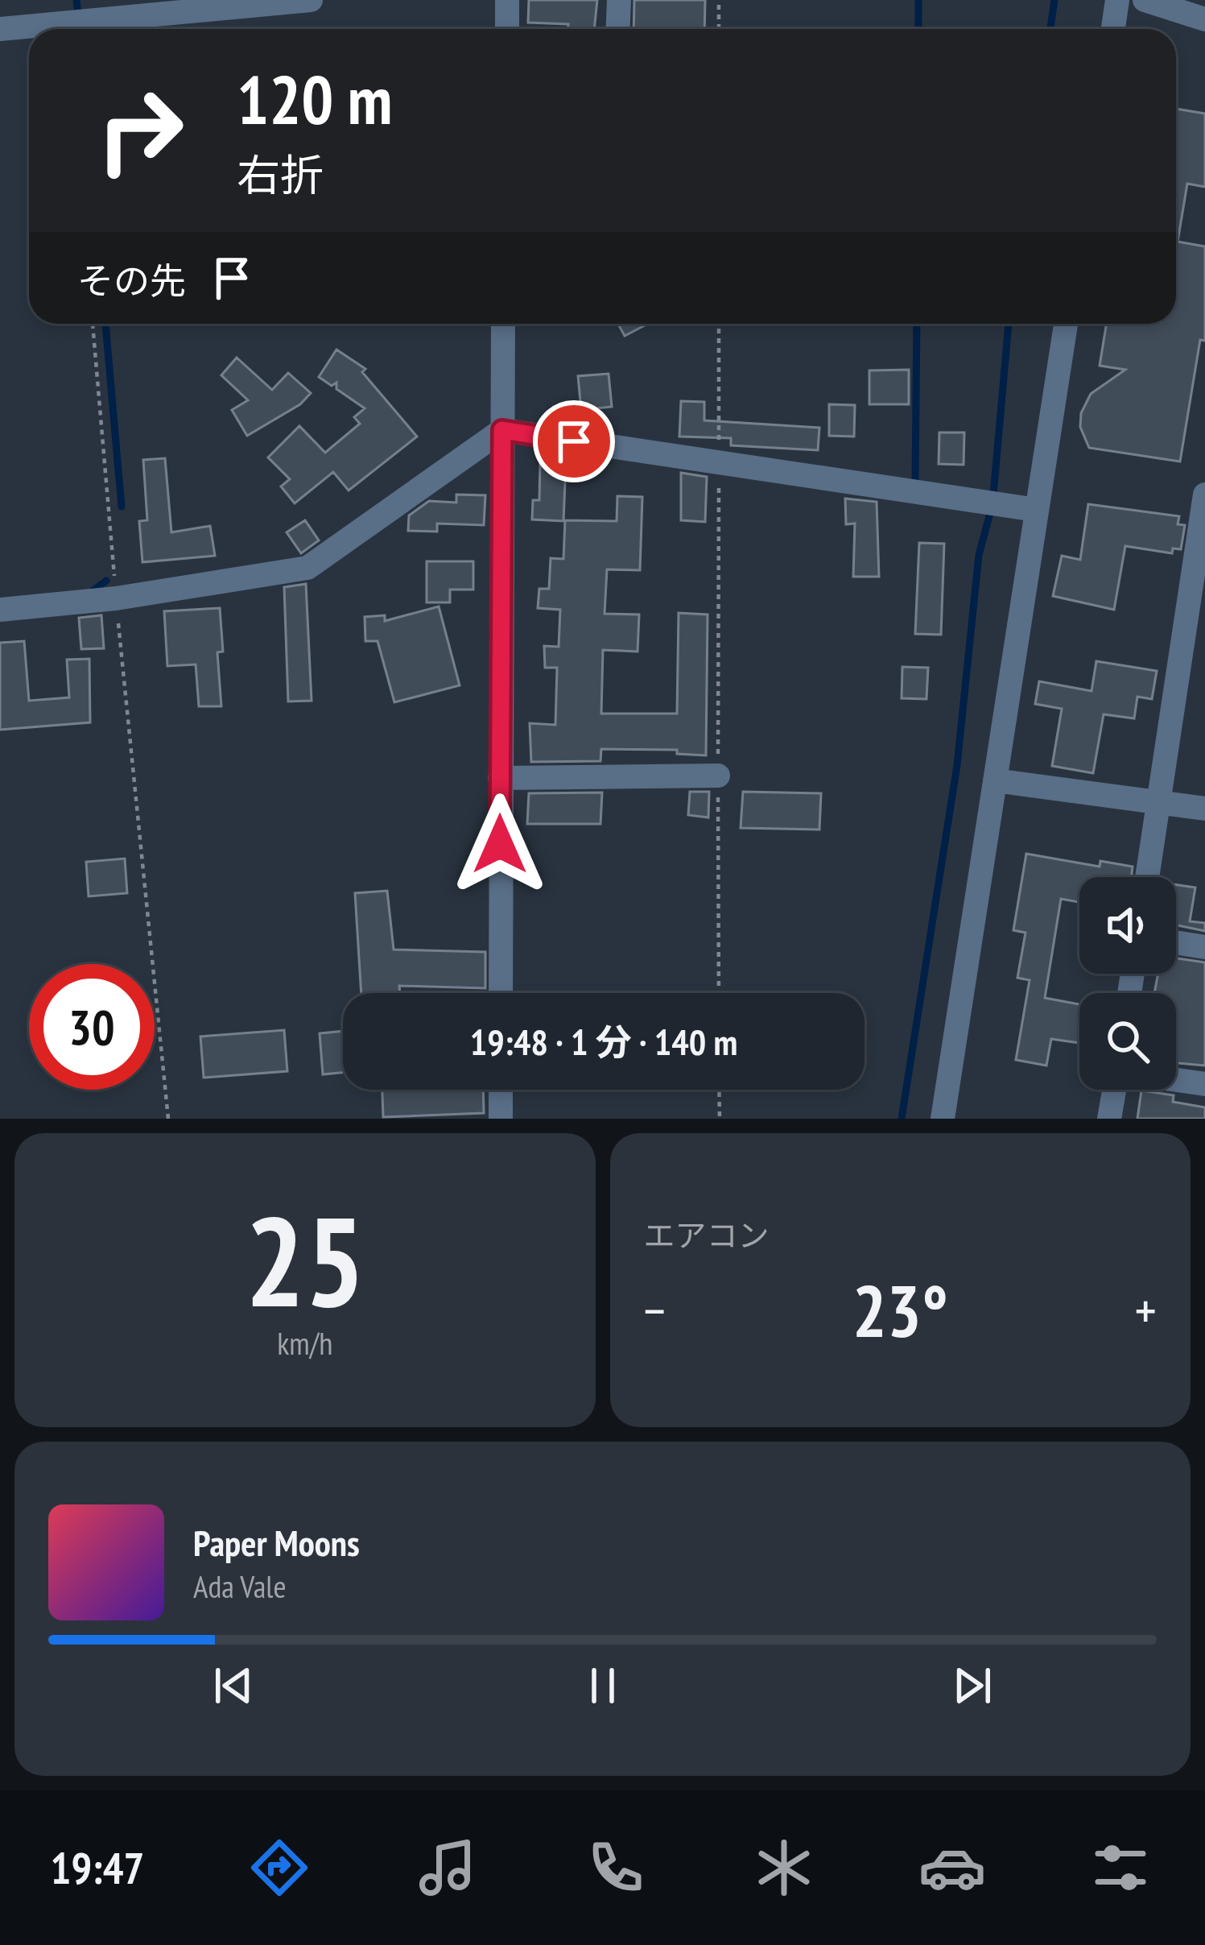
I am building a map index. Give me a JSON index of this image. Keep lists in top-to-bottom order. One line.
{"page":{"turn":["120 m","右折"],"then":"その先","limit":"30","trip":"19:48 · 1 分 · 140 m","tile":[["25","km/h"],"エアコン"],"heat":["−","23°","+"],"song":["Paper Moons","Ada Vale"],"tabs":"19:47"}}
